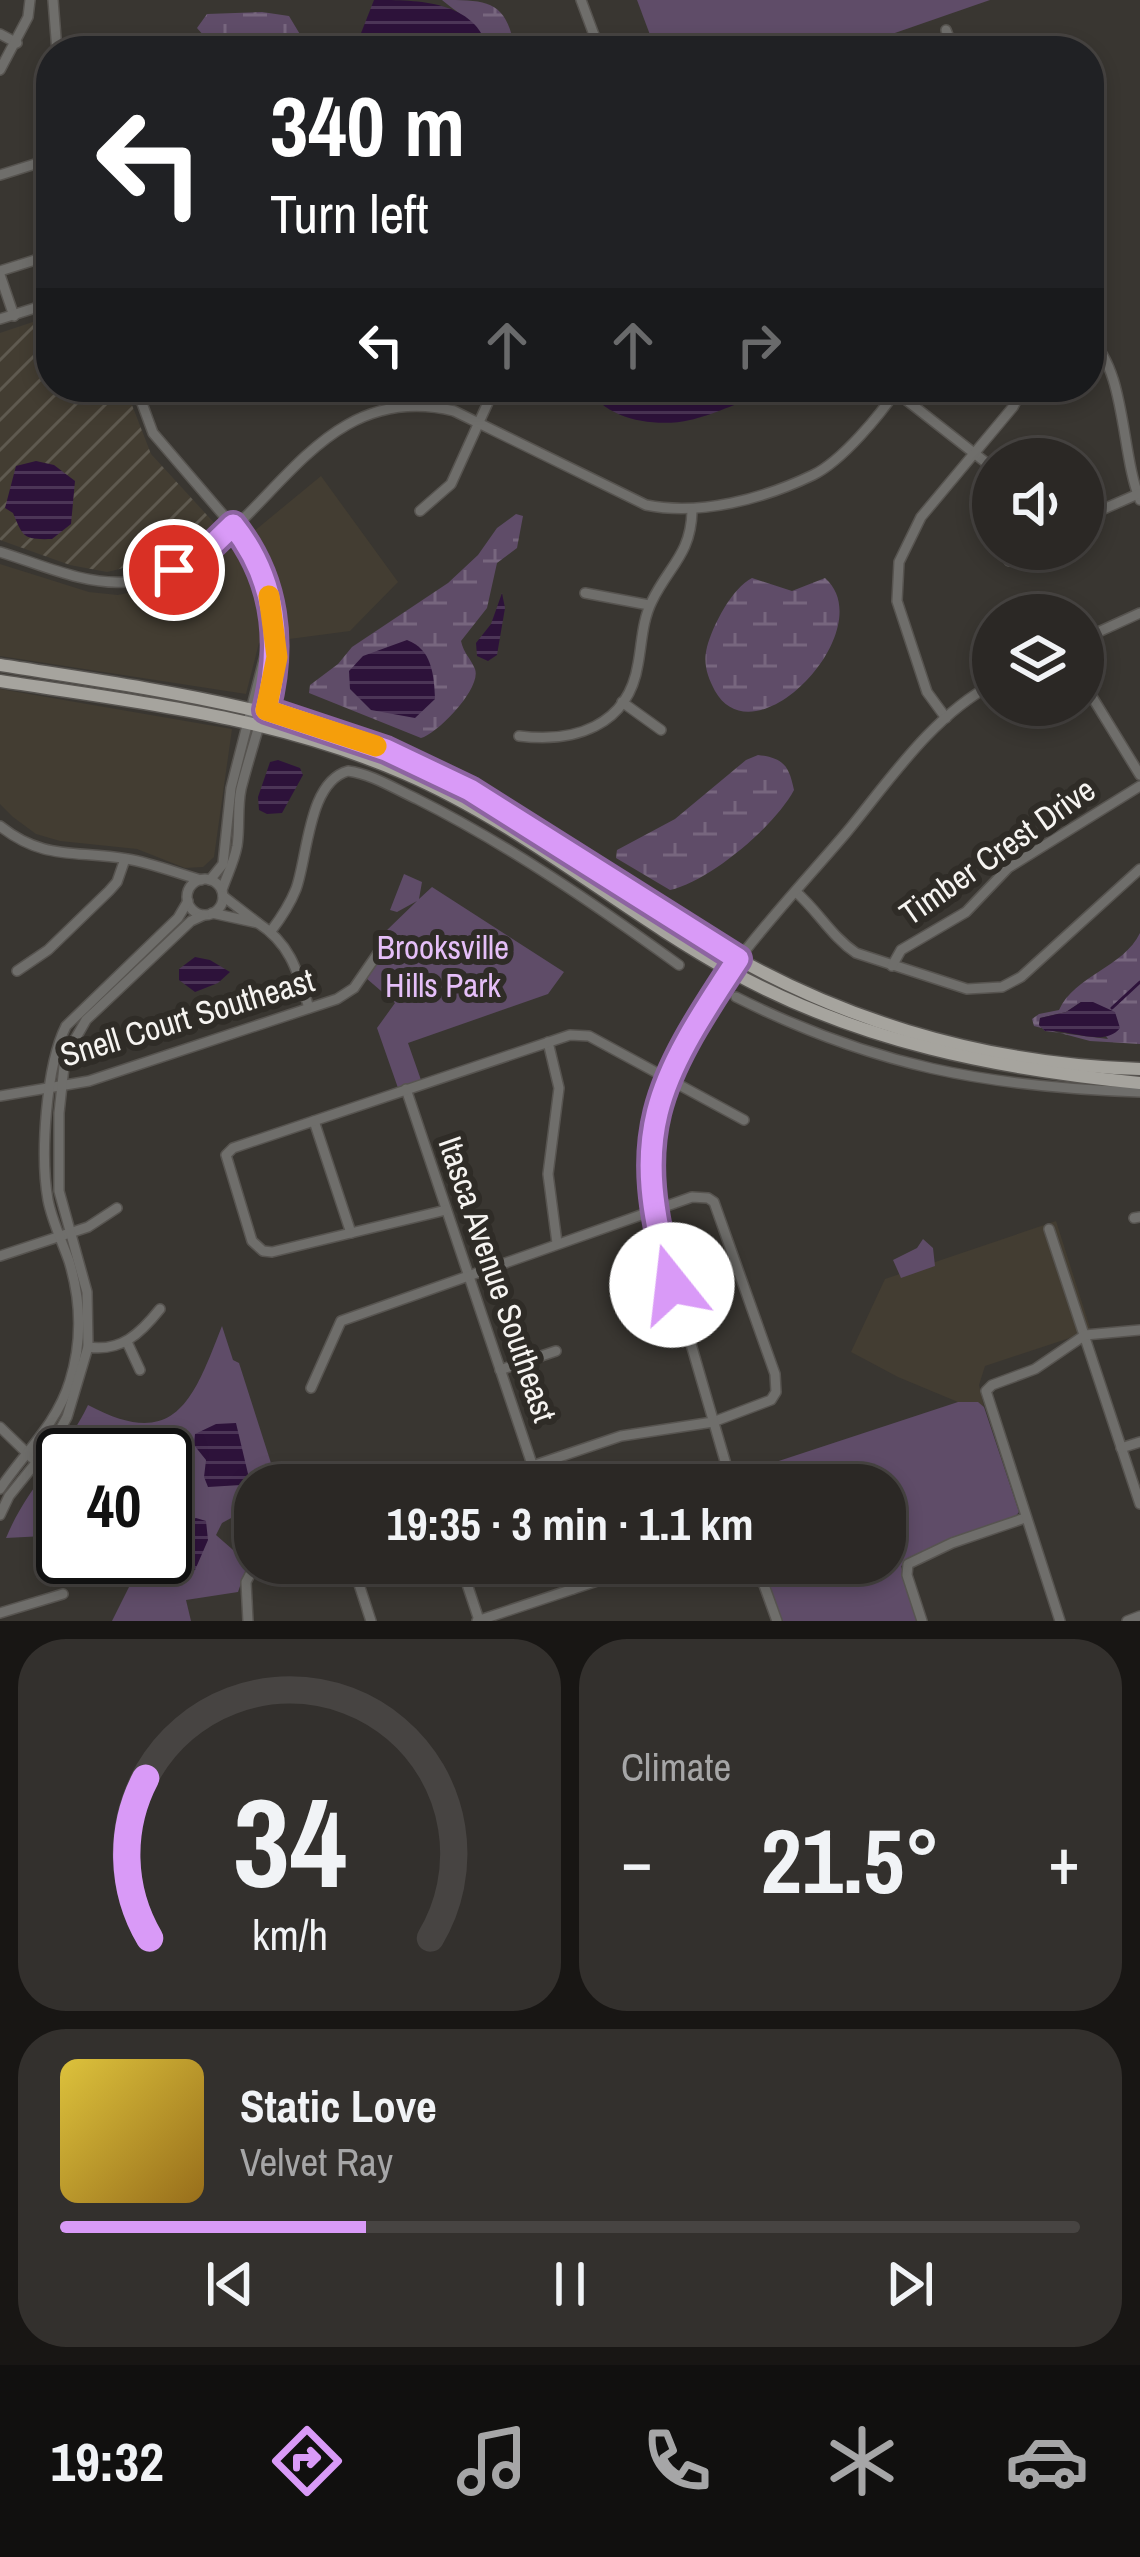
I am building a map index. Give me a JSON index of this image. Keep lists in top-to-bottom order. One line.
{"streets":{"street":["Timber Crest Drive","Snell Court Southeast","Itasca Avenue Southeast"]},"parks":["Brooksville Hills Park"],"page":{"turn":["340 m","Turn left"],"limit":"40","trip":"19:35 · 3 min · 1.1 km","tile":"Climate","heat":["−","21.5°","+"],"song":["Static Love","Velvet Ray"],"tabs":"19:32","gauge":["34","km/h"]}}
